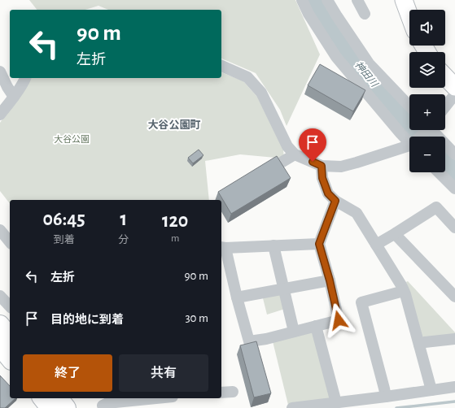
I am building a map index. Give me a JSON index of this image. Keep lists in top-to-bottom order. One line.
{"districts":["大谷公園町"],"water":["神田川"],"parks":["大谷公園"],"page":{"map_buttons":["+","−"],"turn":["90 m","左折"],"eta":["06:45","到着","1","分","120","m"],"list":[{"name":"左折","value":"90 m"},{"name":"目的地に到着","value":"30 m"}],"buttons":["終了","共有"]}}
